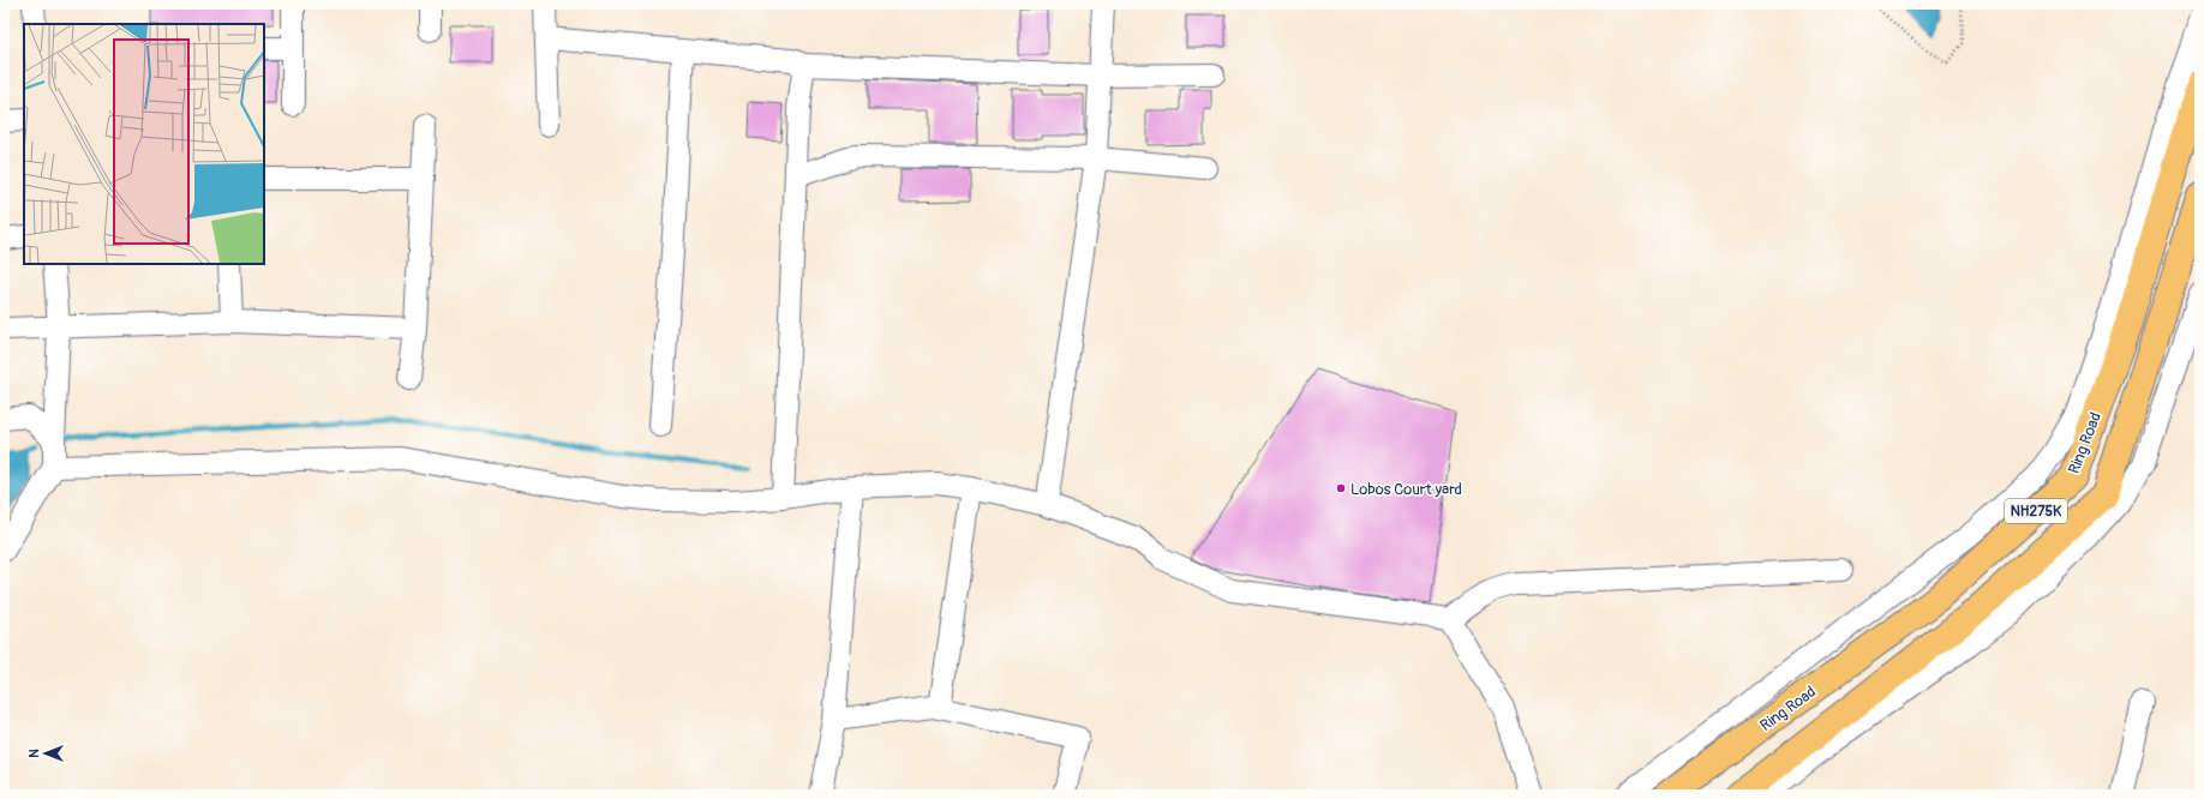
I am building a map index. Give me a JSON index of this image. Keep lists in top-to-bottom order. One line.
{"streets":{"highway":["Ring Road","NH275K"]},"places":["Lobos Court yard"],"north":"left"}
